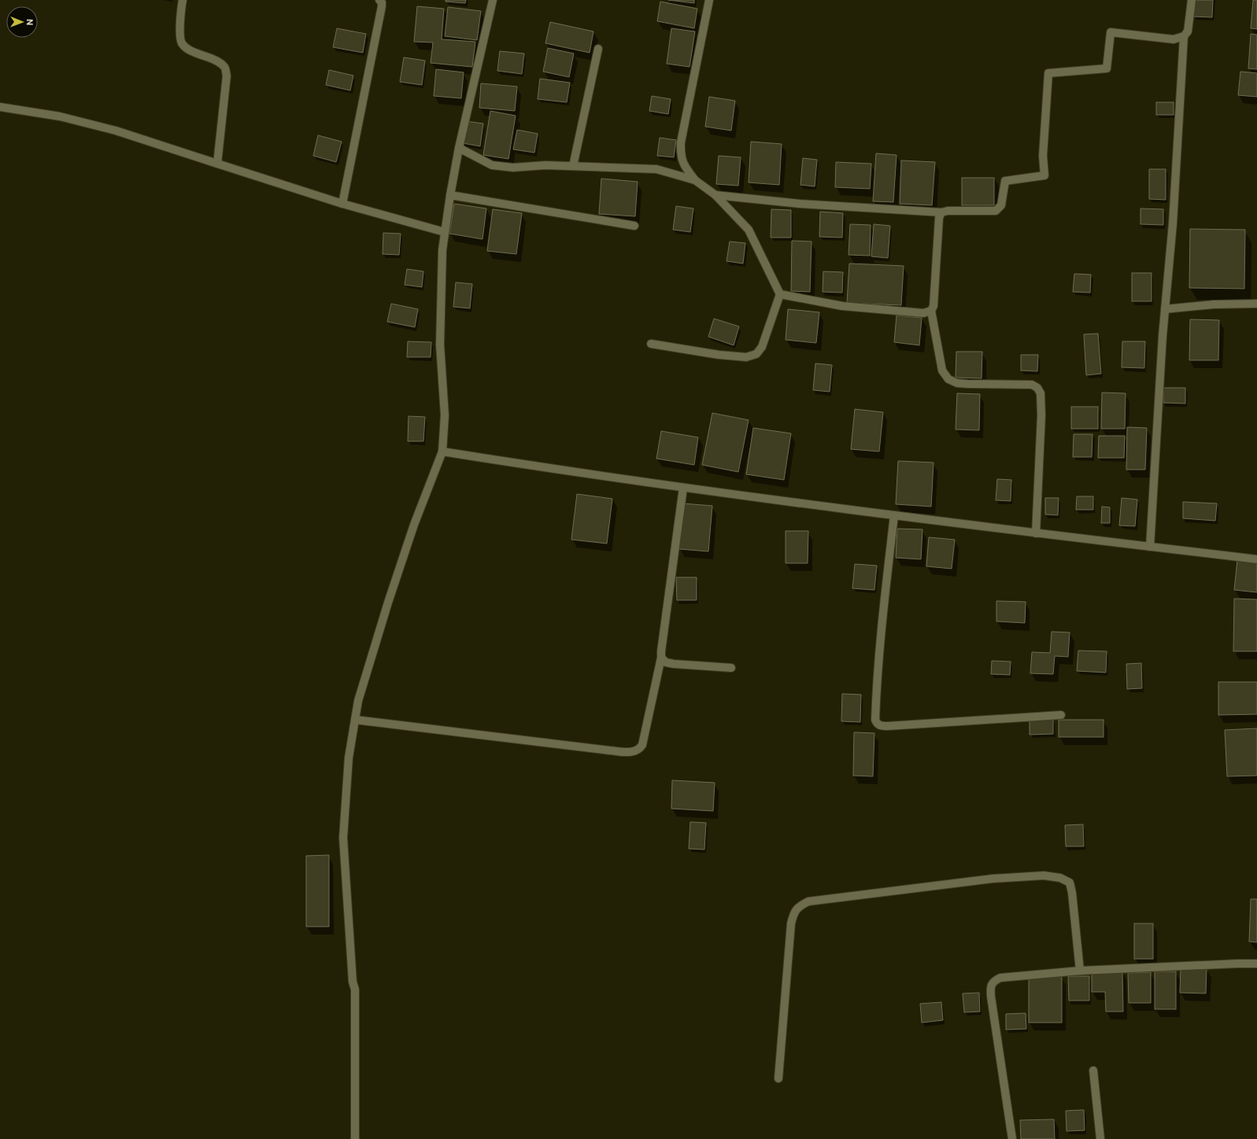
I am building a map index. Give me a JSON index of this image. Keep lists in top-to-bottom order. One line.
{"north":"right"}
